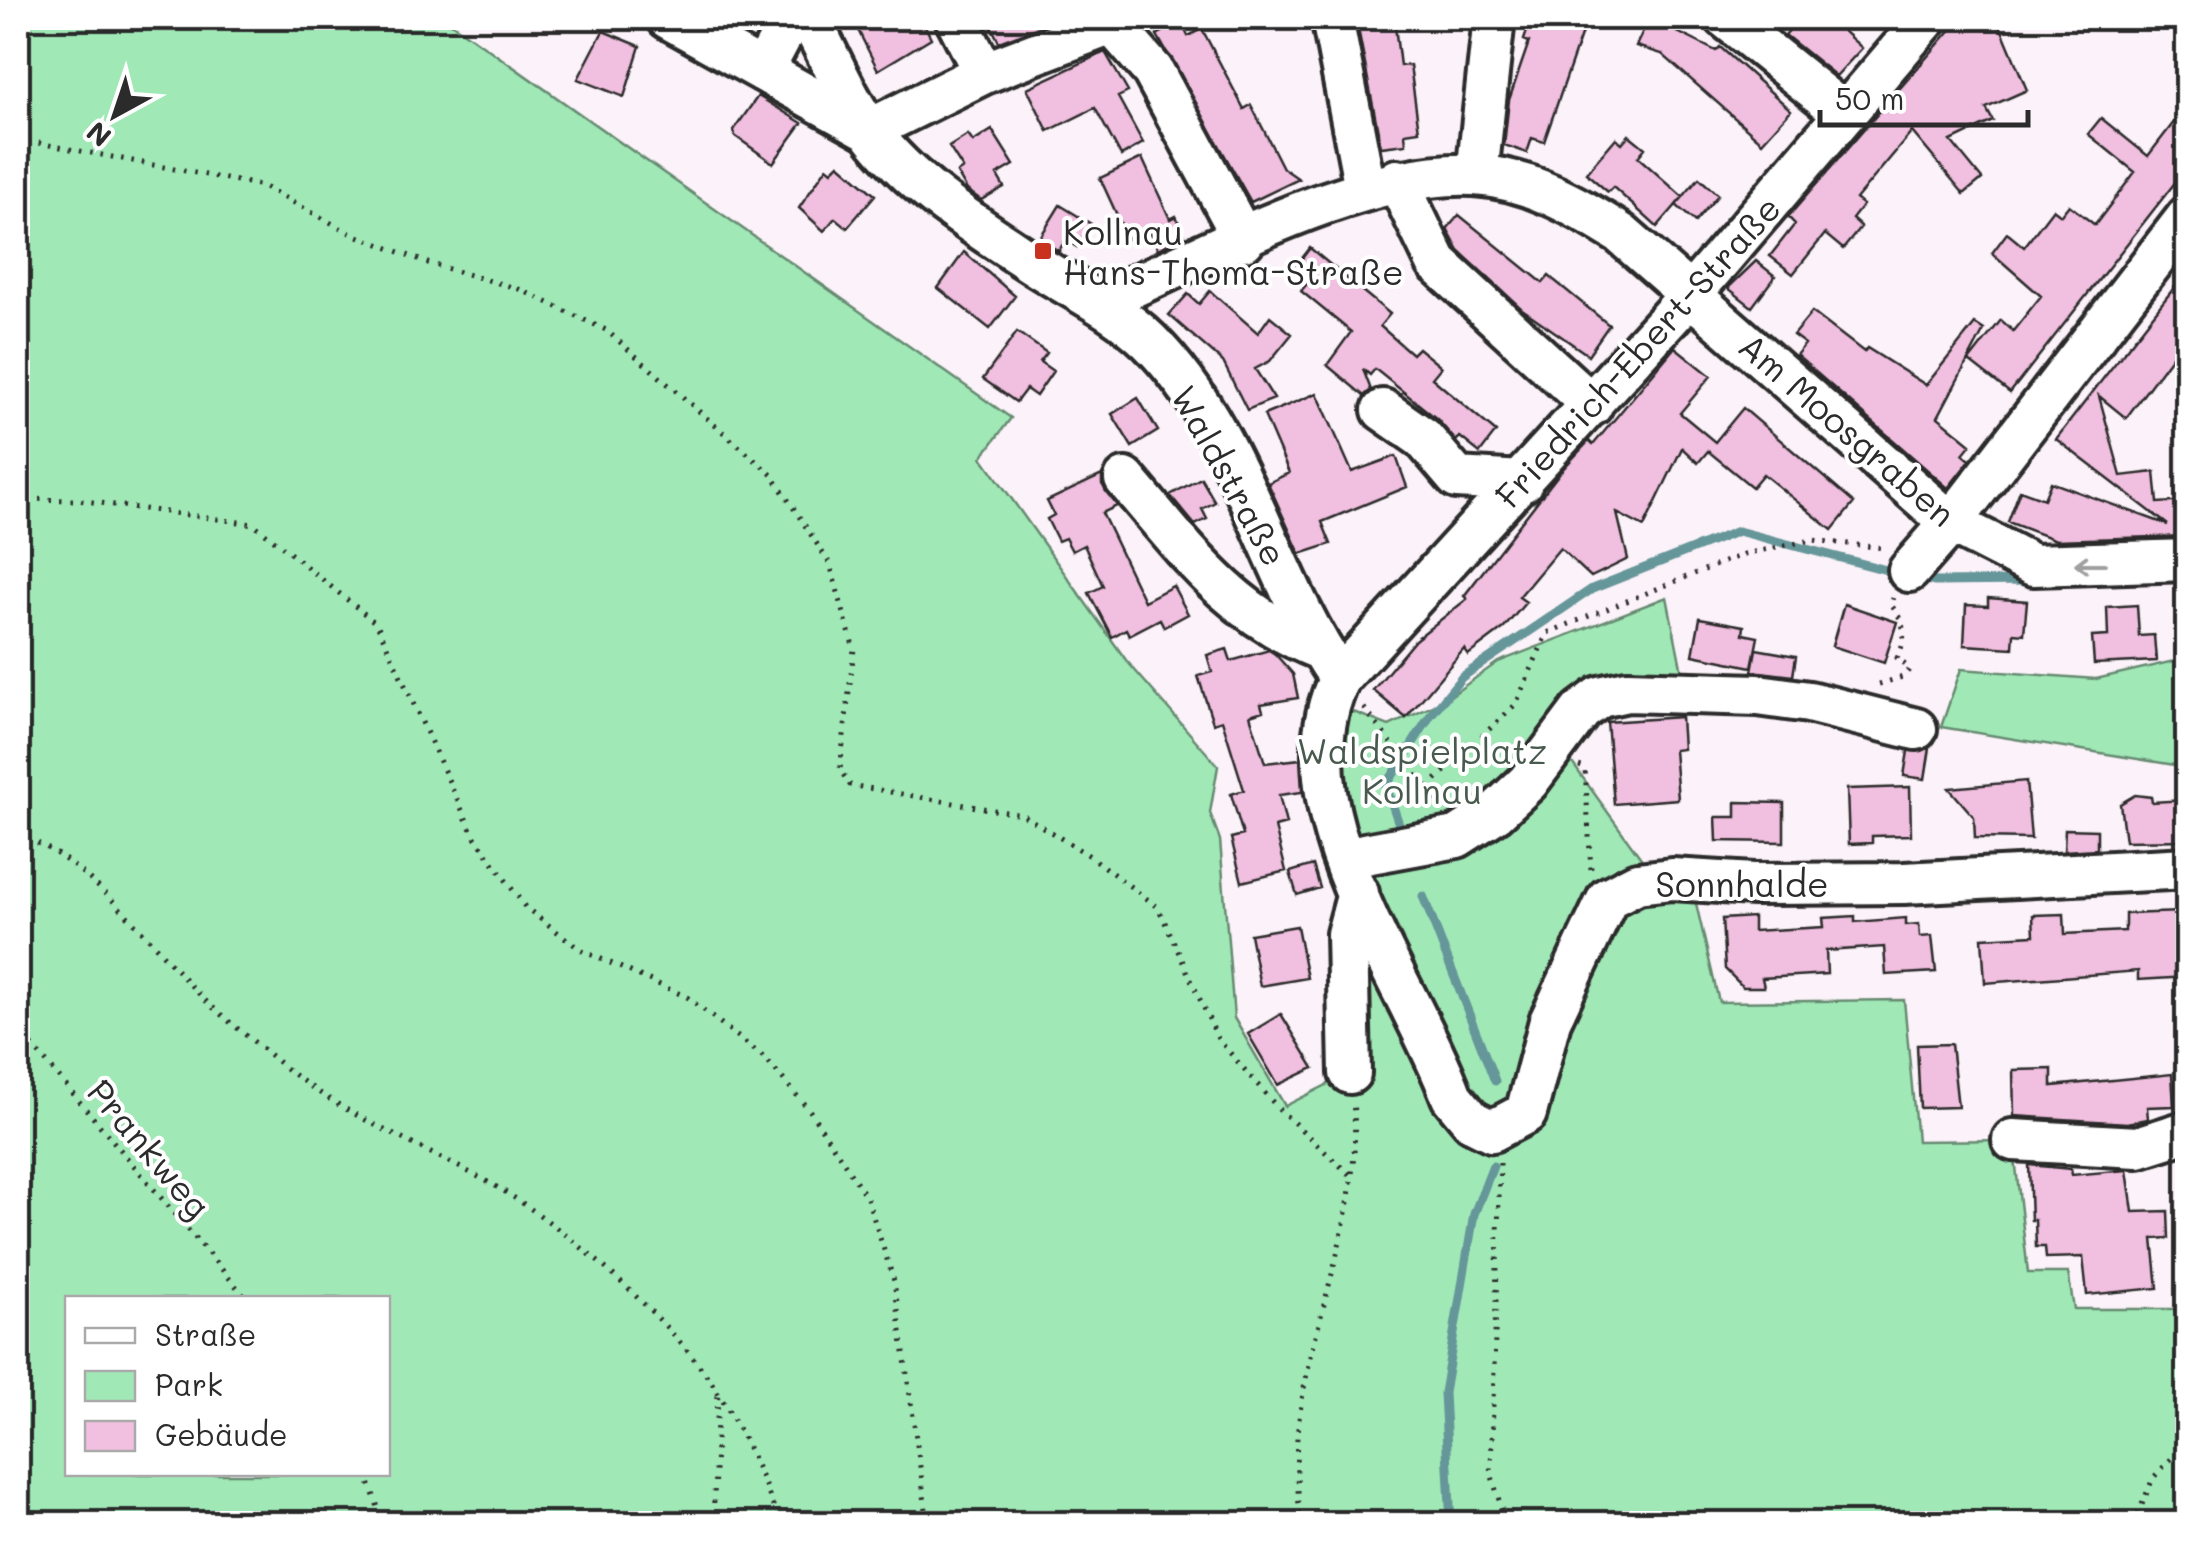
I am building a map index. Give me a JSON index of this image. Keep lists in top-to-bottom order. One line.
{"streets":{"street":["Friedrich-Ebert-Straße","Am Moosgraben","Waldstraße","Sonnhalde"],"path":["Prankweg"]},"crossings":[["Friedrich-Ebert-Straße","Am Moosgraben"],["Friedrich-Ebert-Straße","Waldstraße"],["Am Moosgraben","Waldstraße"]],"parks":["Waldspielplatz Kollnau"],"places":{"transit":["Kollnau Hans-Thoma-Straße"]},"legend":["Straße","Park","Gebäude"],"scale_bar":"50 m","north":"bottom left"}
